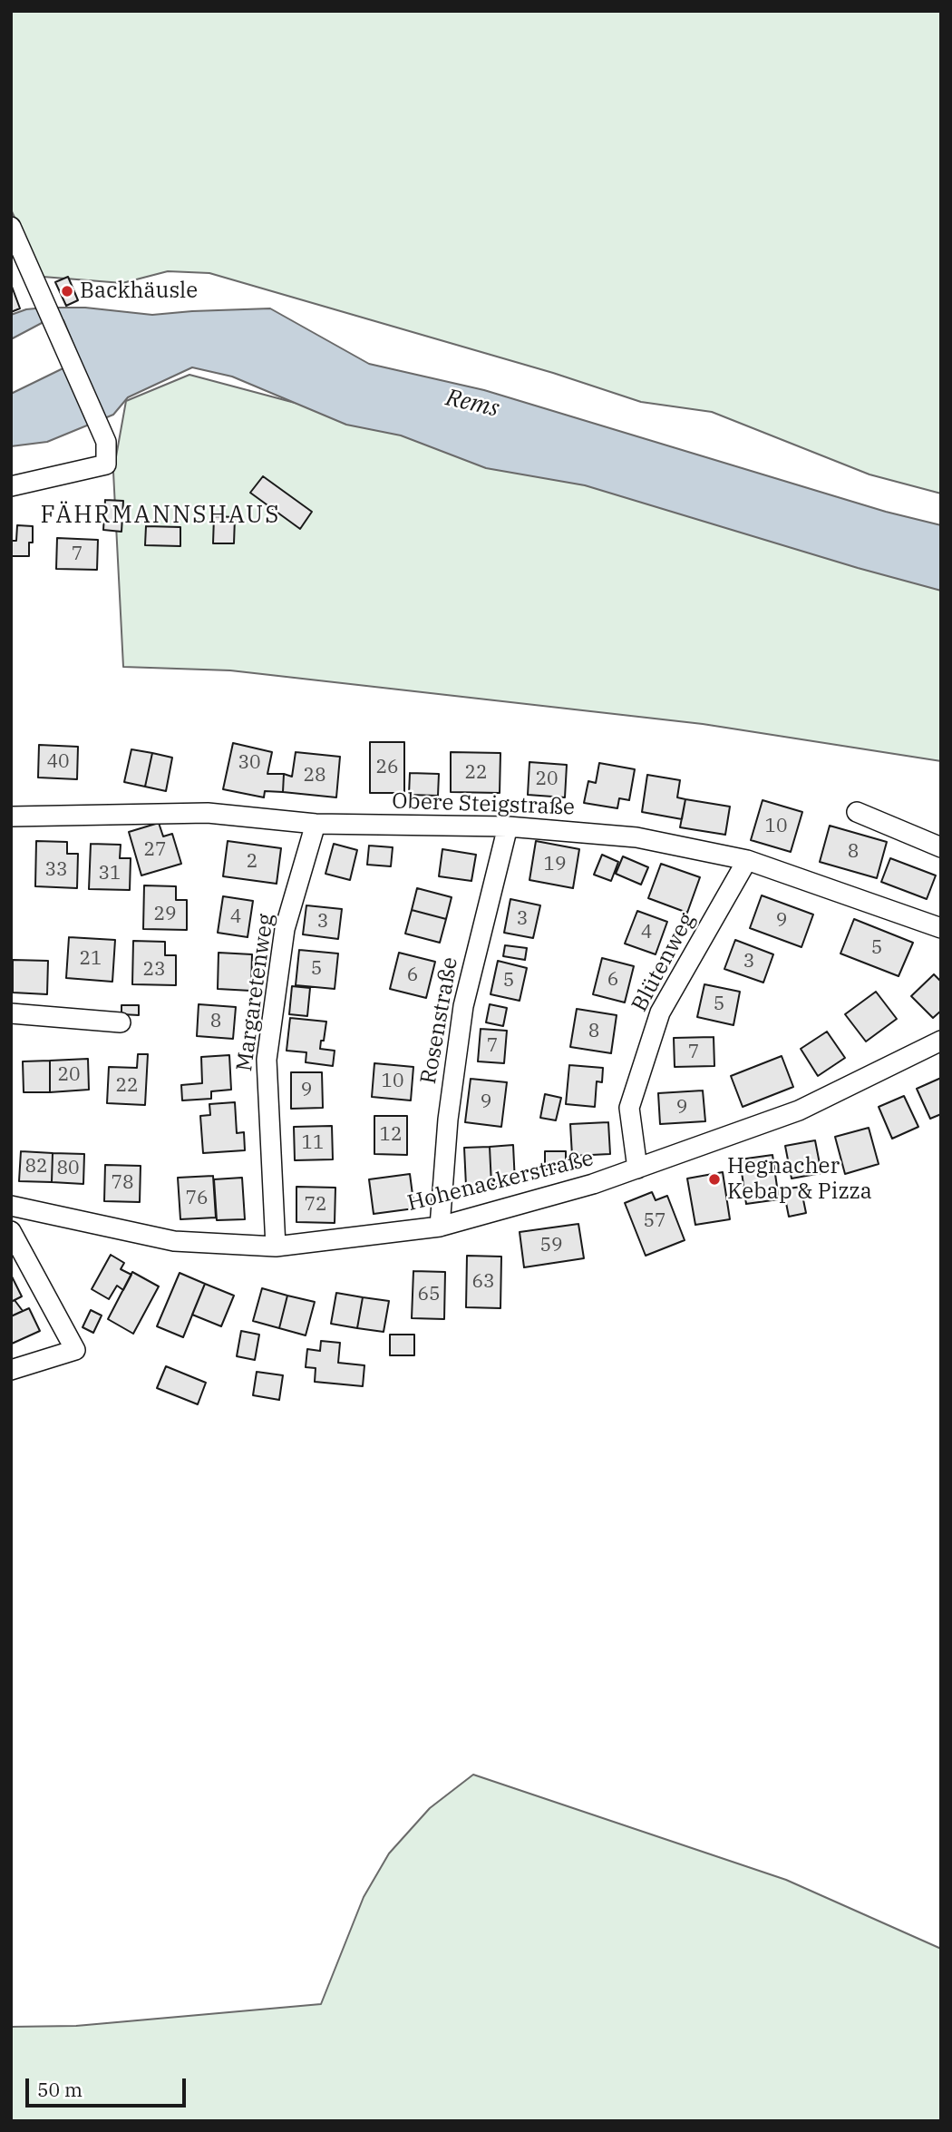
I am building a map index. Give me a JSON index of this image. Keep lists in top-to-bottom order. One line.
{"streets":{"street":["Obere Steigstraße","Blütenweg","Margaretenweg","Rosenstraße","Hohenackerstraße"]},"crossings":[["Obere Steigstraße","Blütenweg"],["Obere Steigstraße","Margaretenweg"],["Obere Steigstraße","Rosenstraße"],["Blütenweg","Hohenackerstraße"],["Margaretenweg","Hohenackerstraße"],["Rosenstraße","Hohenackerstraße"]],"districts":["FÄHRMANNSHAUS"],"water":["Rems"],"places":["Backhäusle","Hegnacher Kebap & Pizza"],"house_numbers":["7","40","30","26","22","28","20","10","27","8","2","19","33","31","29","4","3","9","3","4","5","21","3","5","23","6","6","5","5","8","8","7","7","20","10","22","9","9","9","12","11","82","80","78","76","72","57","59","63","65"],"scale_bar":"50 m"}
